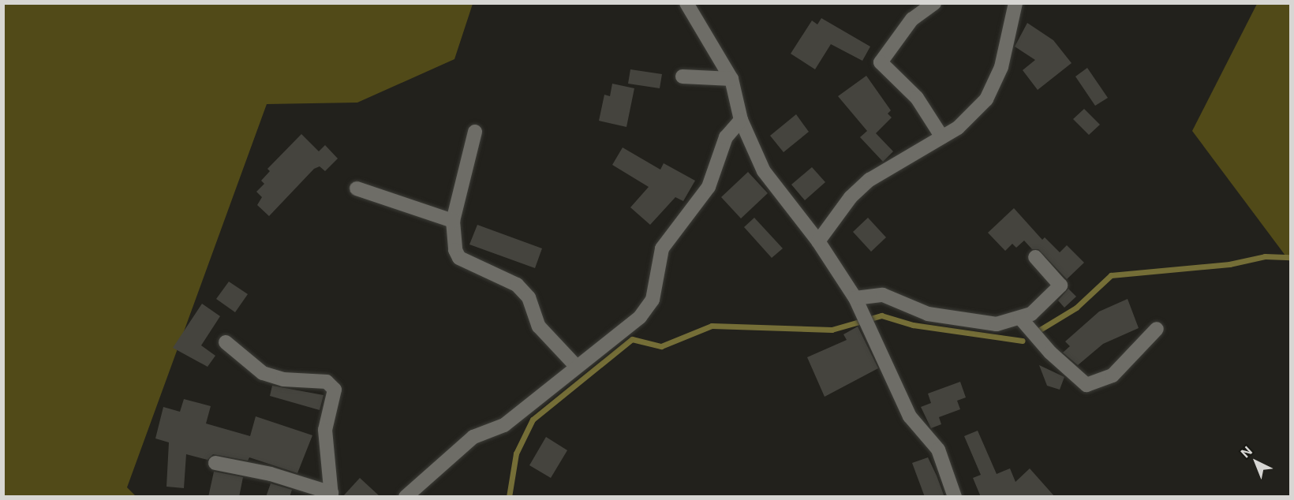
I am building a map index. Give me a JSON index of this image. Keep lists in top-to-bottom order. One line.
{"north":"top left"}
